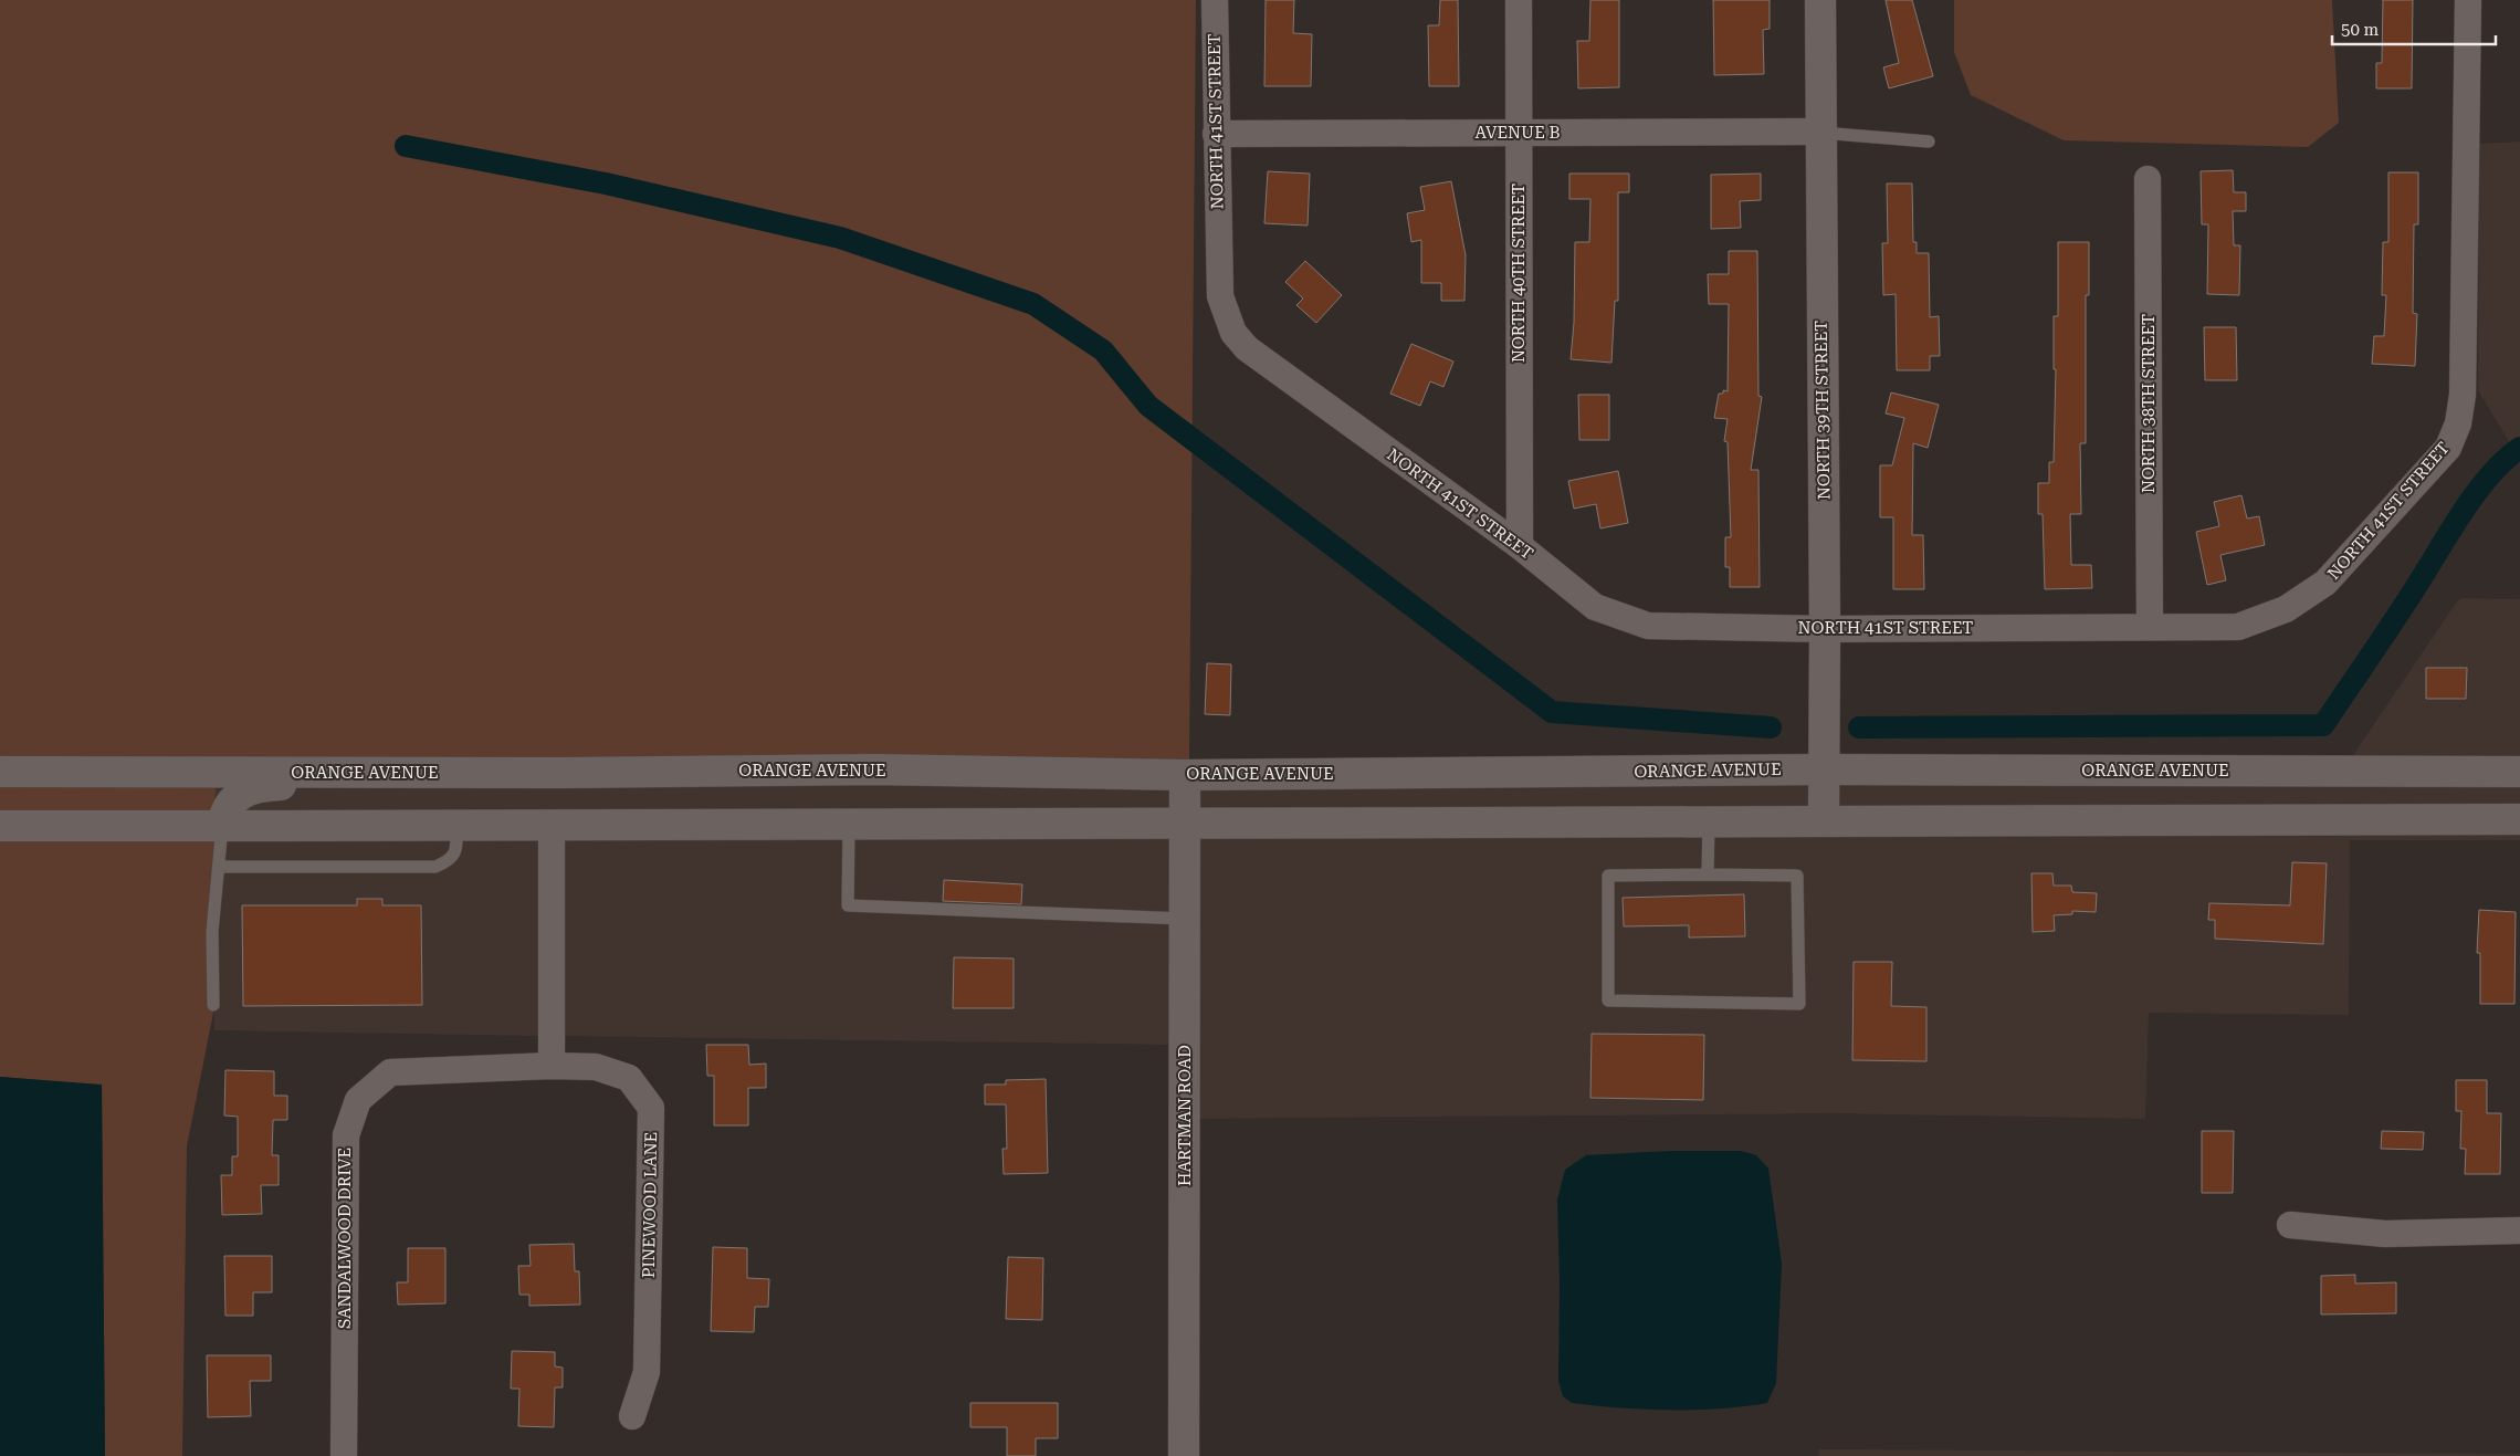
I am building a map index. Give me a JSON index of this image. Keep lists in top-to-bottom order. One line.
{"streets":{"main road":["NORTH 39TH STREET","ORANGE AVENUE","HARTMAN ROAD"],"street":["NORTH 41ST STREET","AVENUE B","NORTH 40TH STREET","NORTH 38TH STREET","PINEWOOD LANE","SANDALWOOD DRIVE"]},"crossings":[["NORTH 41ST STREET","AVENUE B"],["NORTH 41ST STREET","NORTH 40TH STREET"],["NORTH 41ST STREET","NORTH 38TH STREET"],["NORTH 41ST STREET","NORTH 39TH STREET"],["AVENUE B","NORTH 40TH STREET"],["AVENUE B","NORTH 39TH STREET"],["NORTH 39TH STREET","ORANGE AVENUE"],["ORANGE AVENUE","HARTMAN ROAD"],["PINEWOOD LANE","SANDALWOOD DRIVE"]],"scale_bar":"50 m"}
